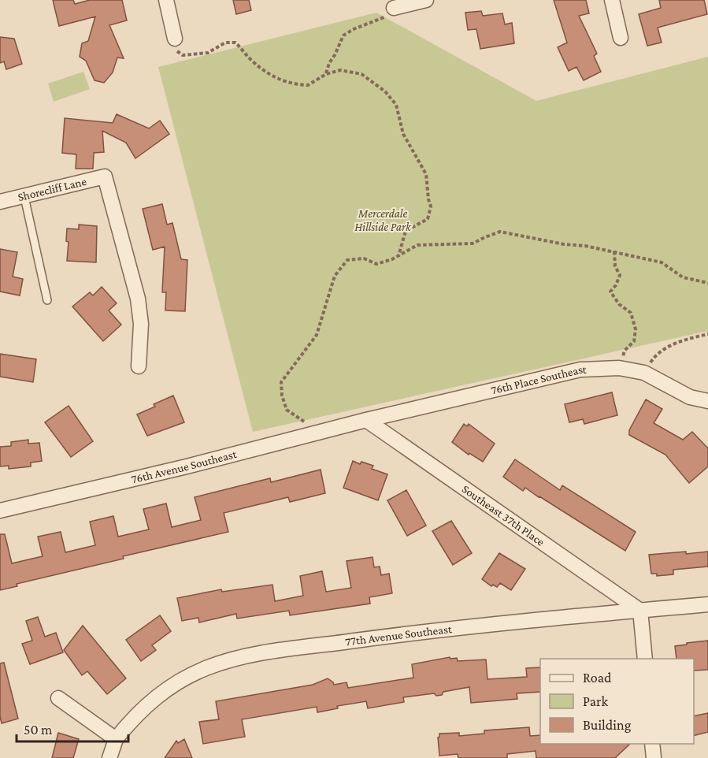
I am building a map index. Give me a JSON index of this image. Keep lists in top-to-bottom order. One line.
{"streets":{"street":["Shorecliff Lane","76th Place Southeast","76th Avenue Southeast","Southeast 37th Place","77th Avenue Southeast"]},"crossings":[["76th Place Southeast","76th Avenue Southeast"],["76th Place Southeast","Southeast 37th Place"],["76th Avenue Southeast","Southeast 37th Place"],["Southeast 37th Place","77th Avenue Southeast"]],"parks":["Mercerdale Hillside Park"],"legend":["Road","Park","Building"],"scale_bar":"50 m"}
